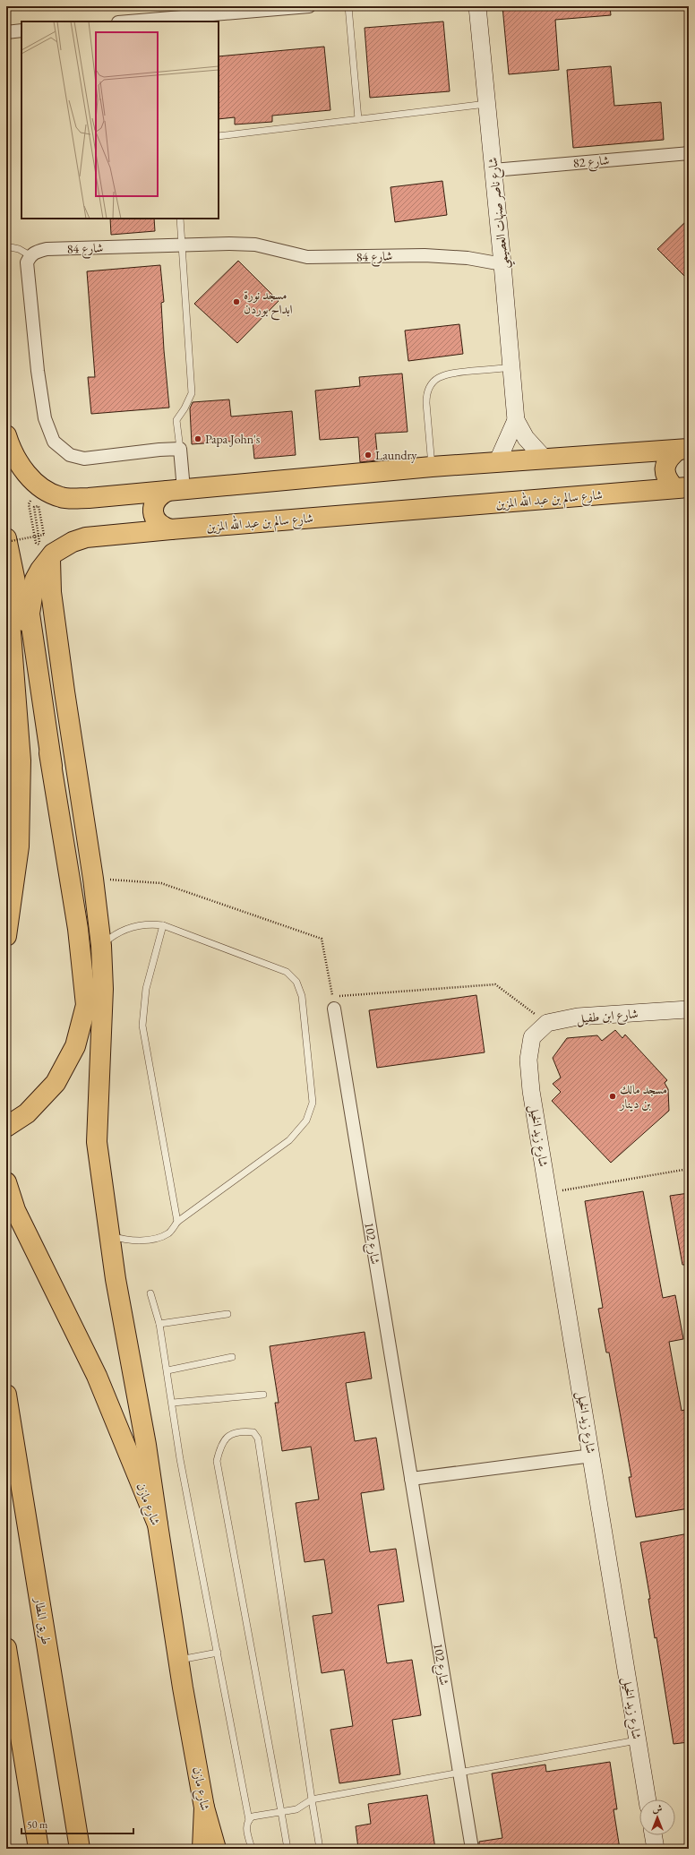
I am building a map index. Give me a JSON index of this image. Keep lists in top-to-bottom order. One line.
{"streets":{"main road":["شارع سالم بن عبد الله المزين","شارع مازن","طريق المطار"],"street":["شارع 82","شارع ناصر صنهات العصيمي","شارع 84","شارع ابن طفيل","شارع زيد الخيل","شارع 102"]},"crossings":[["شارع 82","شارع ناصر صنهات العصيمي"],["شارع ناصر صنهات العصيمي","شارع 84"],["شارع ابن طفيل","شارع زيد الخيل"]],"places":["مسجد نورة ابداح بوردن","Papa John's","Laundry","مسجد مالك بن دينار"],"scale_bar":"50 m","north":"top"}
